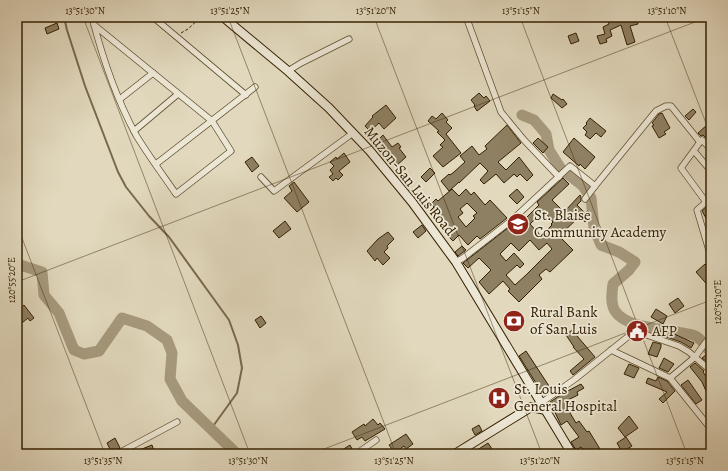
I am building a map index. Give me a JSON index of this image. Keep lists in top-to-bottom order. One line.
{"streets":{"main road":["Muzon-San Luis Road"]},"places":{"school or university":["St. Blaise Community Academy"],"bank":["Rural Bank of San Luis"],"public building":["AFP"],"hospital":["St. Louis General Hospital"]},"coordinates":["13°51'30\"N","13°51'25\"N","13°51'20\"N","13°51'15\"N","13°51'10\"N","120°55'20\"E","120°55'10\"E","13°51'35\"N"]}
